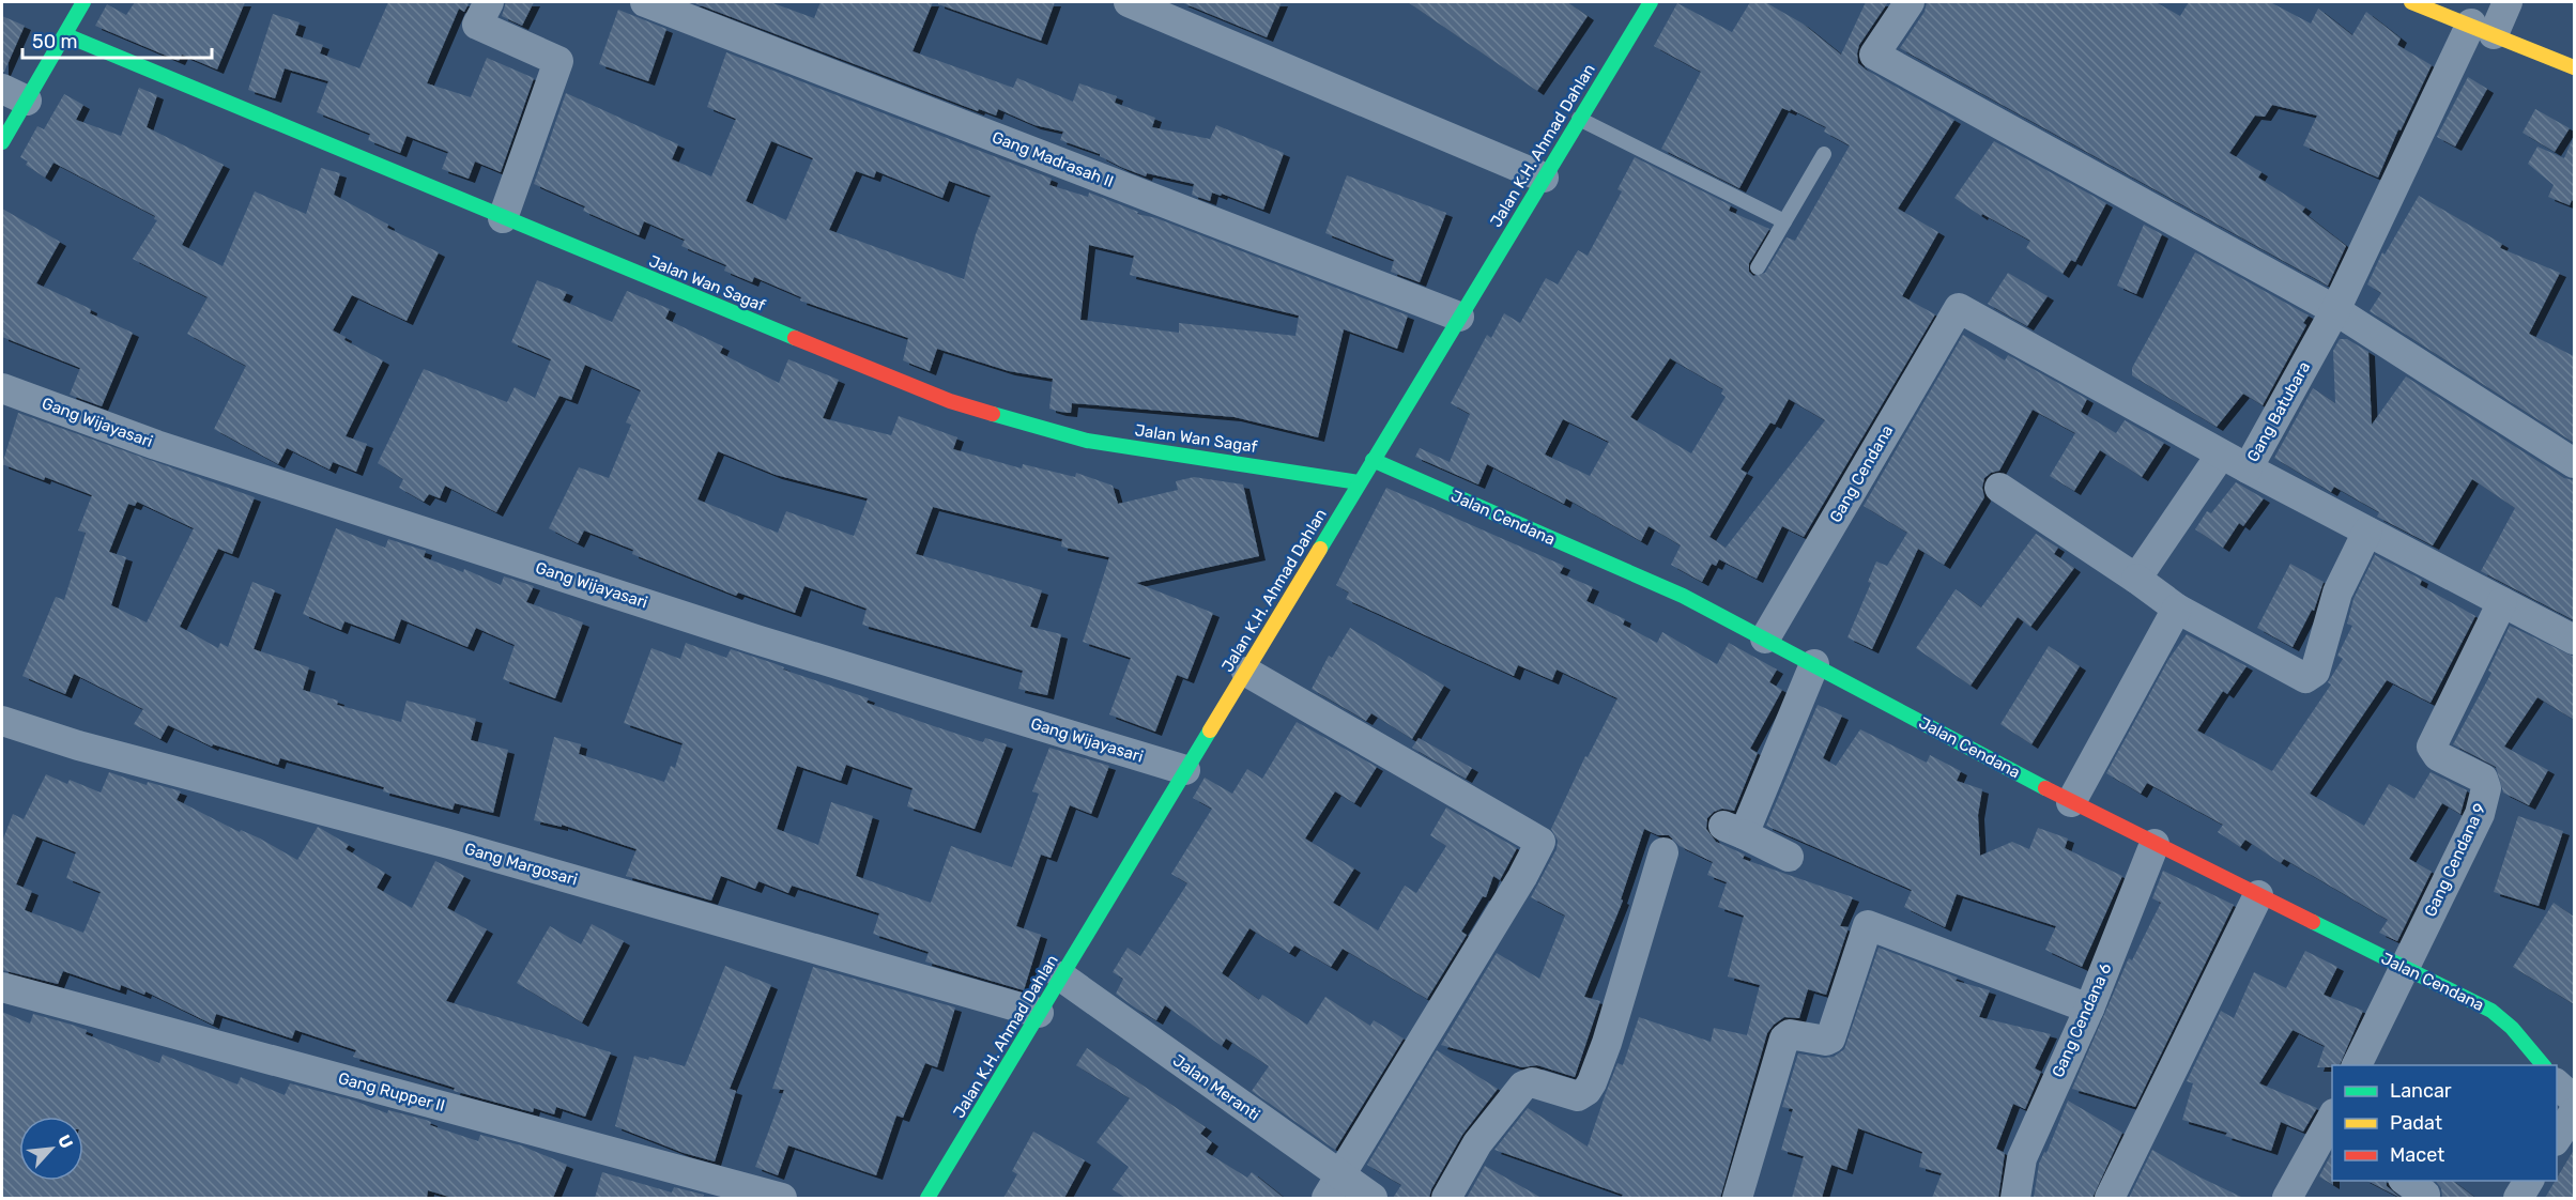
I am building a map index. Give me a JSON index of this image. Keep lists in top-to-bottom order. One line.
{"streets":{"street":["Jalan K.H. Ahmad Dahlan","Gang Madrasah II","Jalan Wan Sagaf","Gang Batubara","Gang Wijayasari","Gang Cendana","Jalan Cendana","Gang Cendana 9","Gang Margosari","Gang Cendana 6","Jalan Meranti","Gang Rupper II"]},"crossings":[["Jalan K.H. Ahmad Dahlan","Gang Madrasah II"],["Jalan K.H. Ahmad Dahlan","Jalan Wan Sagaf"],["Jalan K.H. Ahmad Dahlan","Gang Wijayasari"],["Jalan K.H. Ahmad Dahlan","Jalan Cendana"],["Jalan K.H. Ahmad Dahlan","Gang Margosari"],["Jalan K.H. Ahmad Dahlan","Jalan Meranti"],["Gang Batubara","Gang Cendana 9"],["Gang Cendana","Jalan Cendana"],["Jalan Cendana","Gang Cendana 9"],["Jalan Cendana","Gang Cendana 6"]],"legend":["Lancar","Padat","Macet"],"scale_bar":"50 m","north":"top right"}
